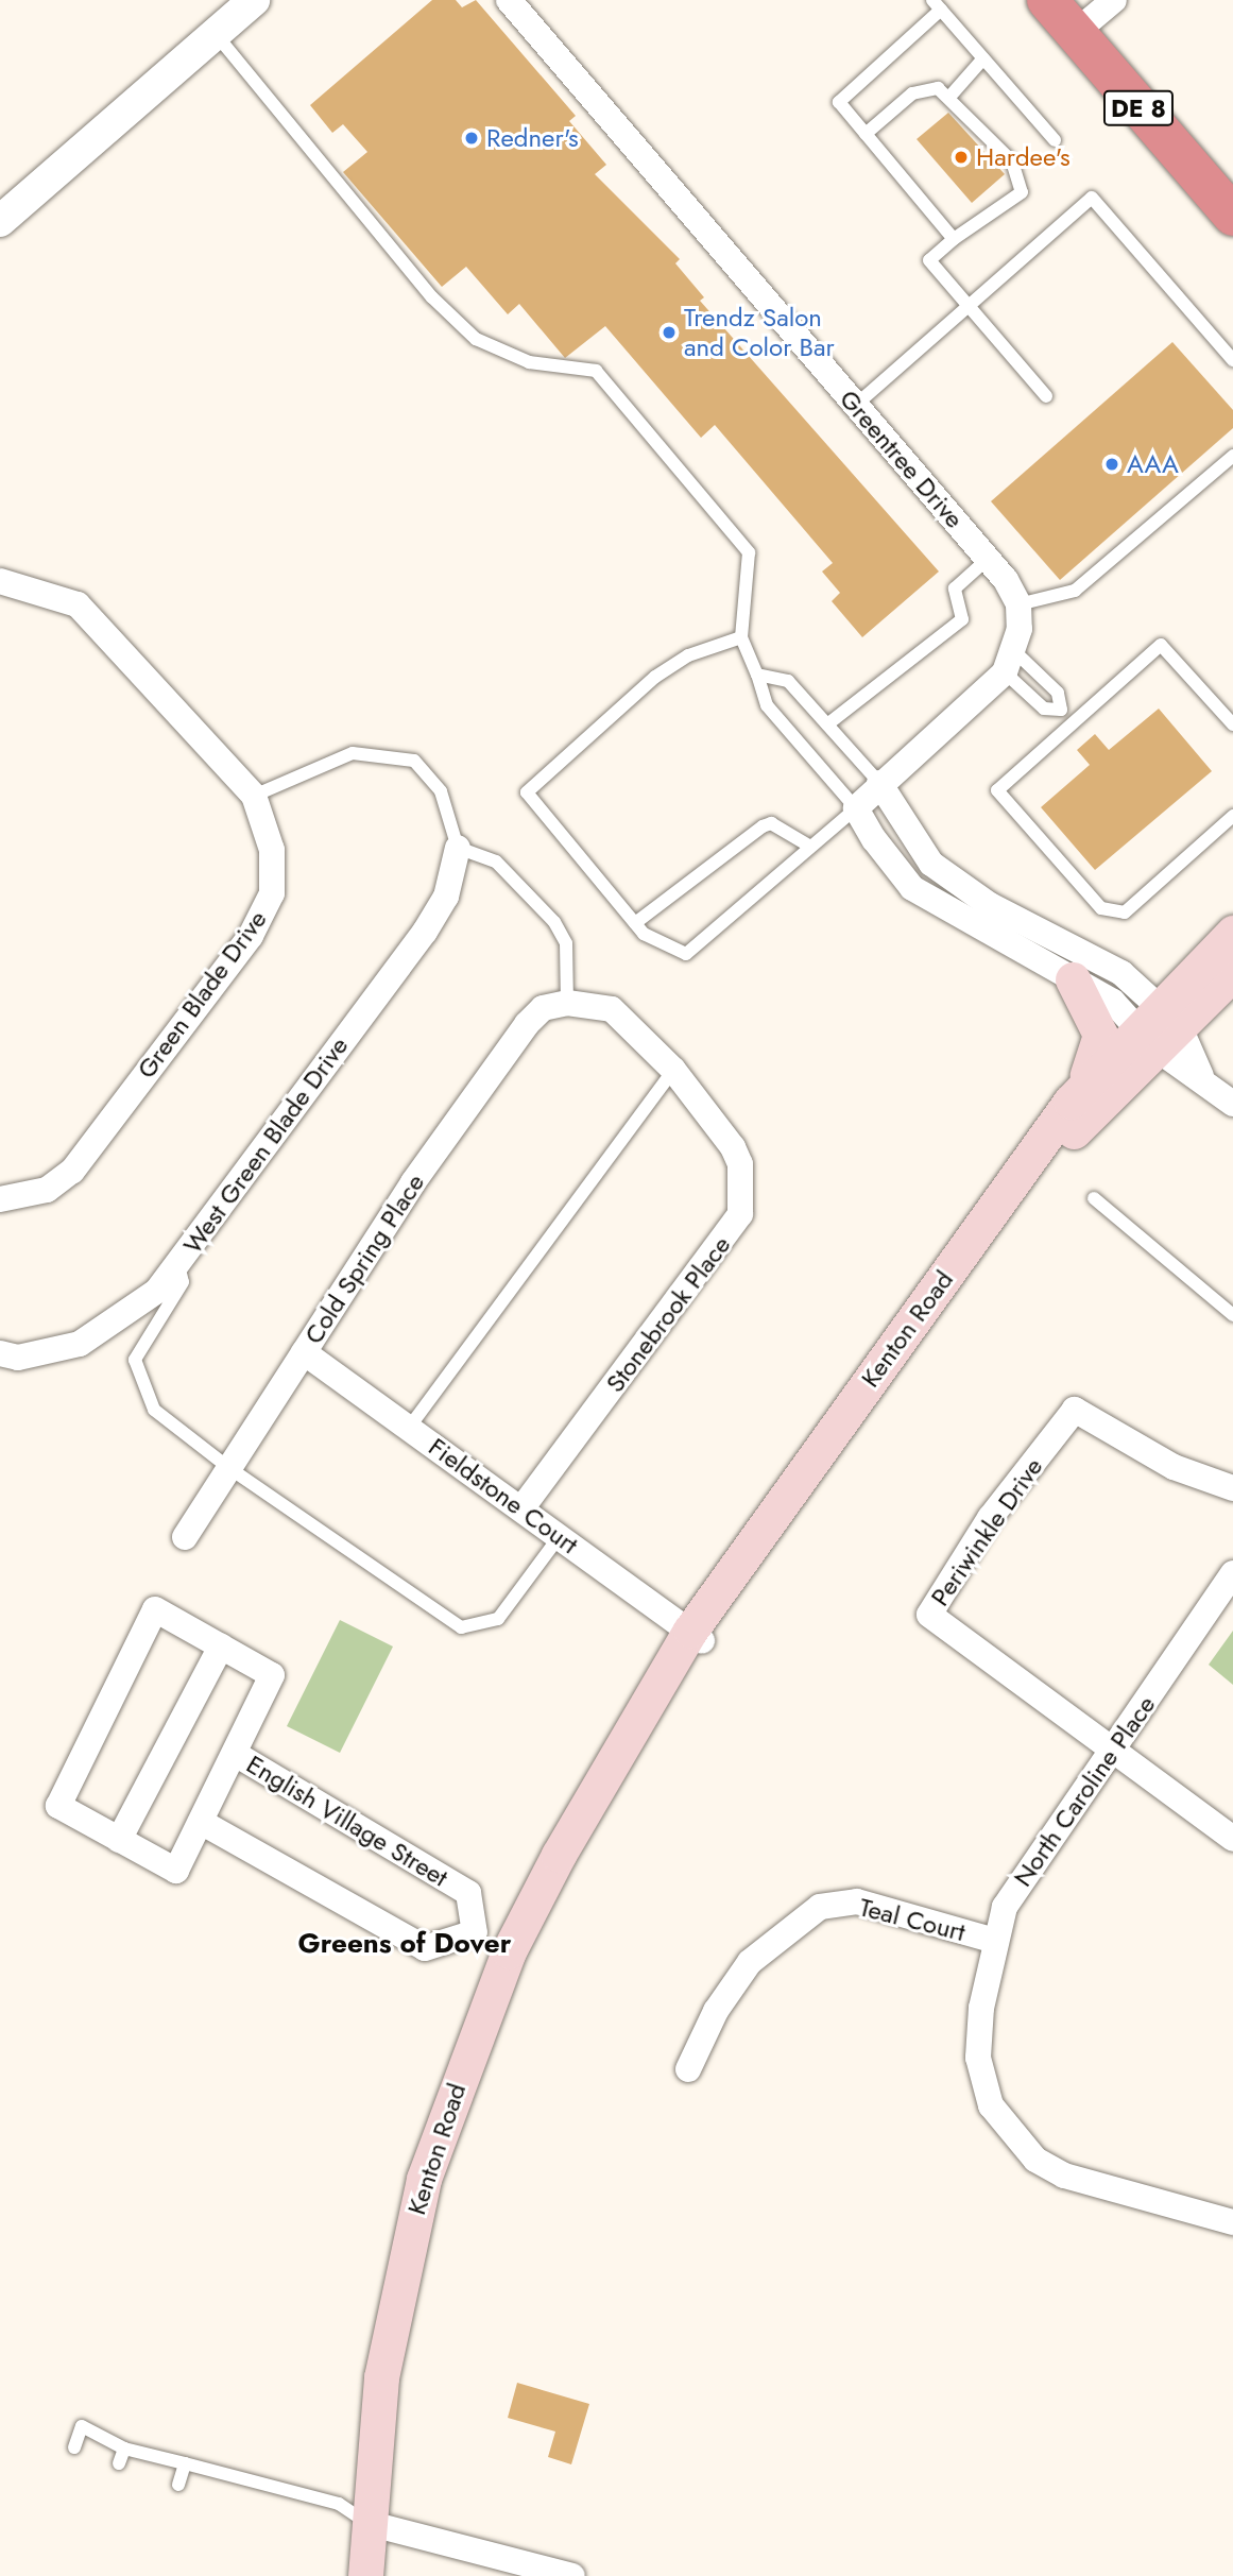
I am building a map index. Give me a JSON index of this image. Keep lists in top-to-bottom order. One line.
{"streets":{"highway":["DE 8"],"main road":["Kenton Road"],"street":["Greentree Drive","Green Blade Drive","West Green Blade Drive","Cold Spring Place","Stonebrook Place","Fieldstone Court","Periwinkle Drive","North Caroline Place","English Village Street","Teal Court"]},"crossings":[["Cold Spring Place","Stonebrook Place"],["Cold Spring Place","Fieldstone Court"],["Stonebrook Place","Fieldstone Court"],["Kenton Road","Fieldstone Court"],["Periwinkle Drive","North Caroline Place"],["North Caroline Place","Teal Court"]],"districts":["Greens of Dover"],"places":["Redner's","Hardee's","Trendz Salon and Color Bar","AAA"]}
